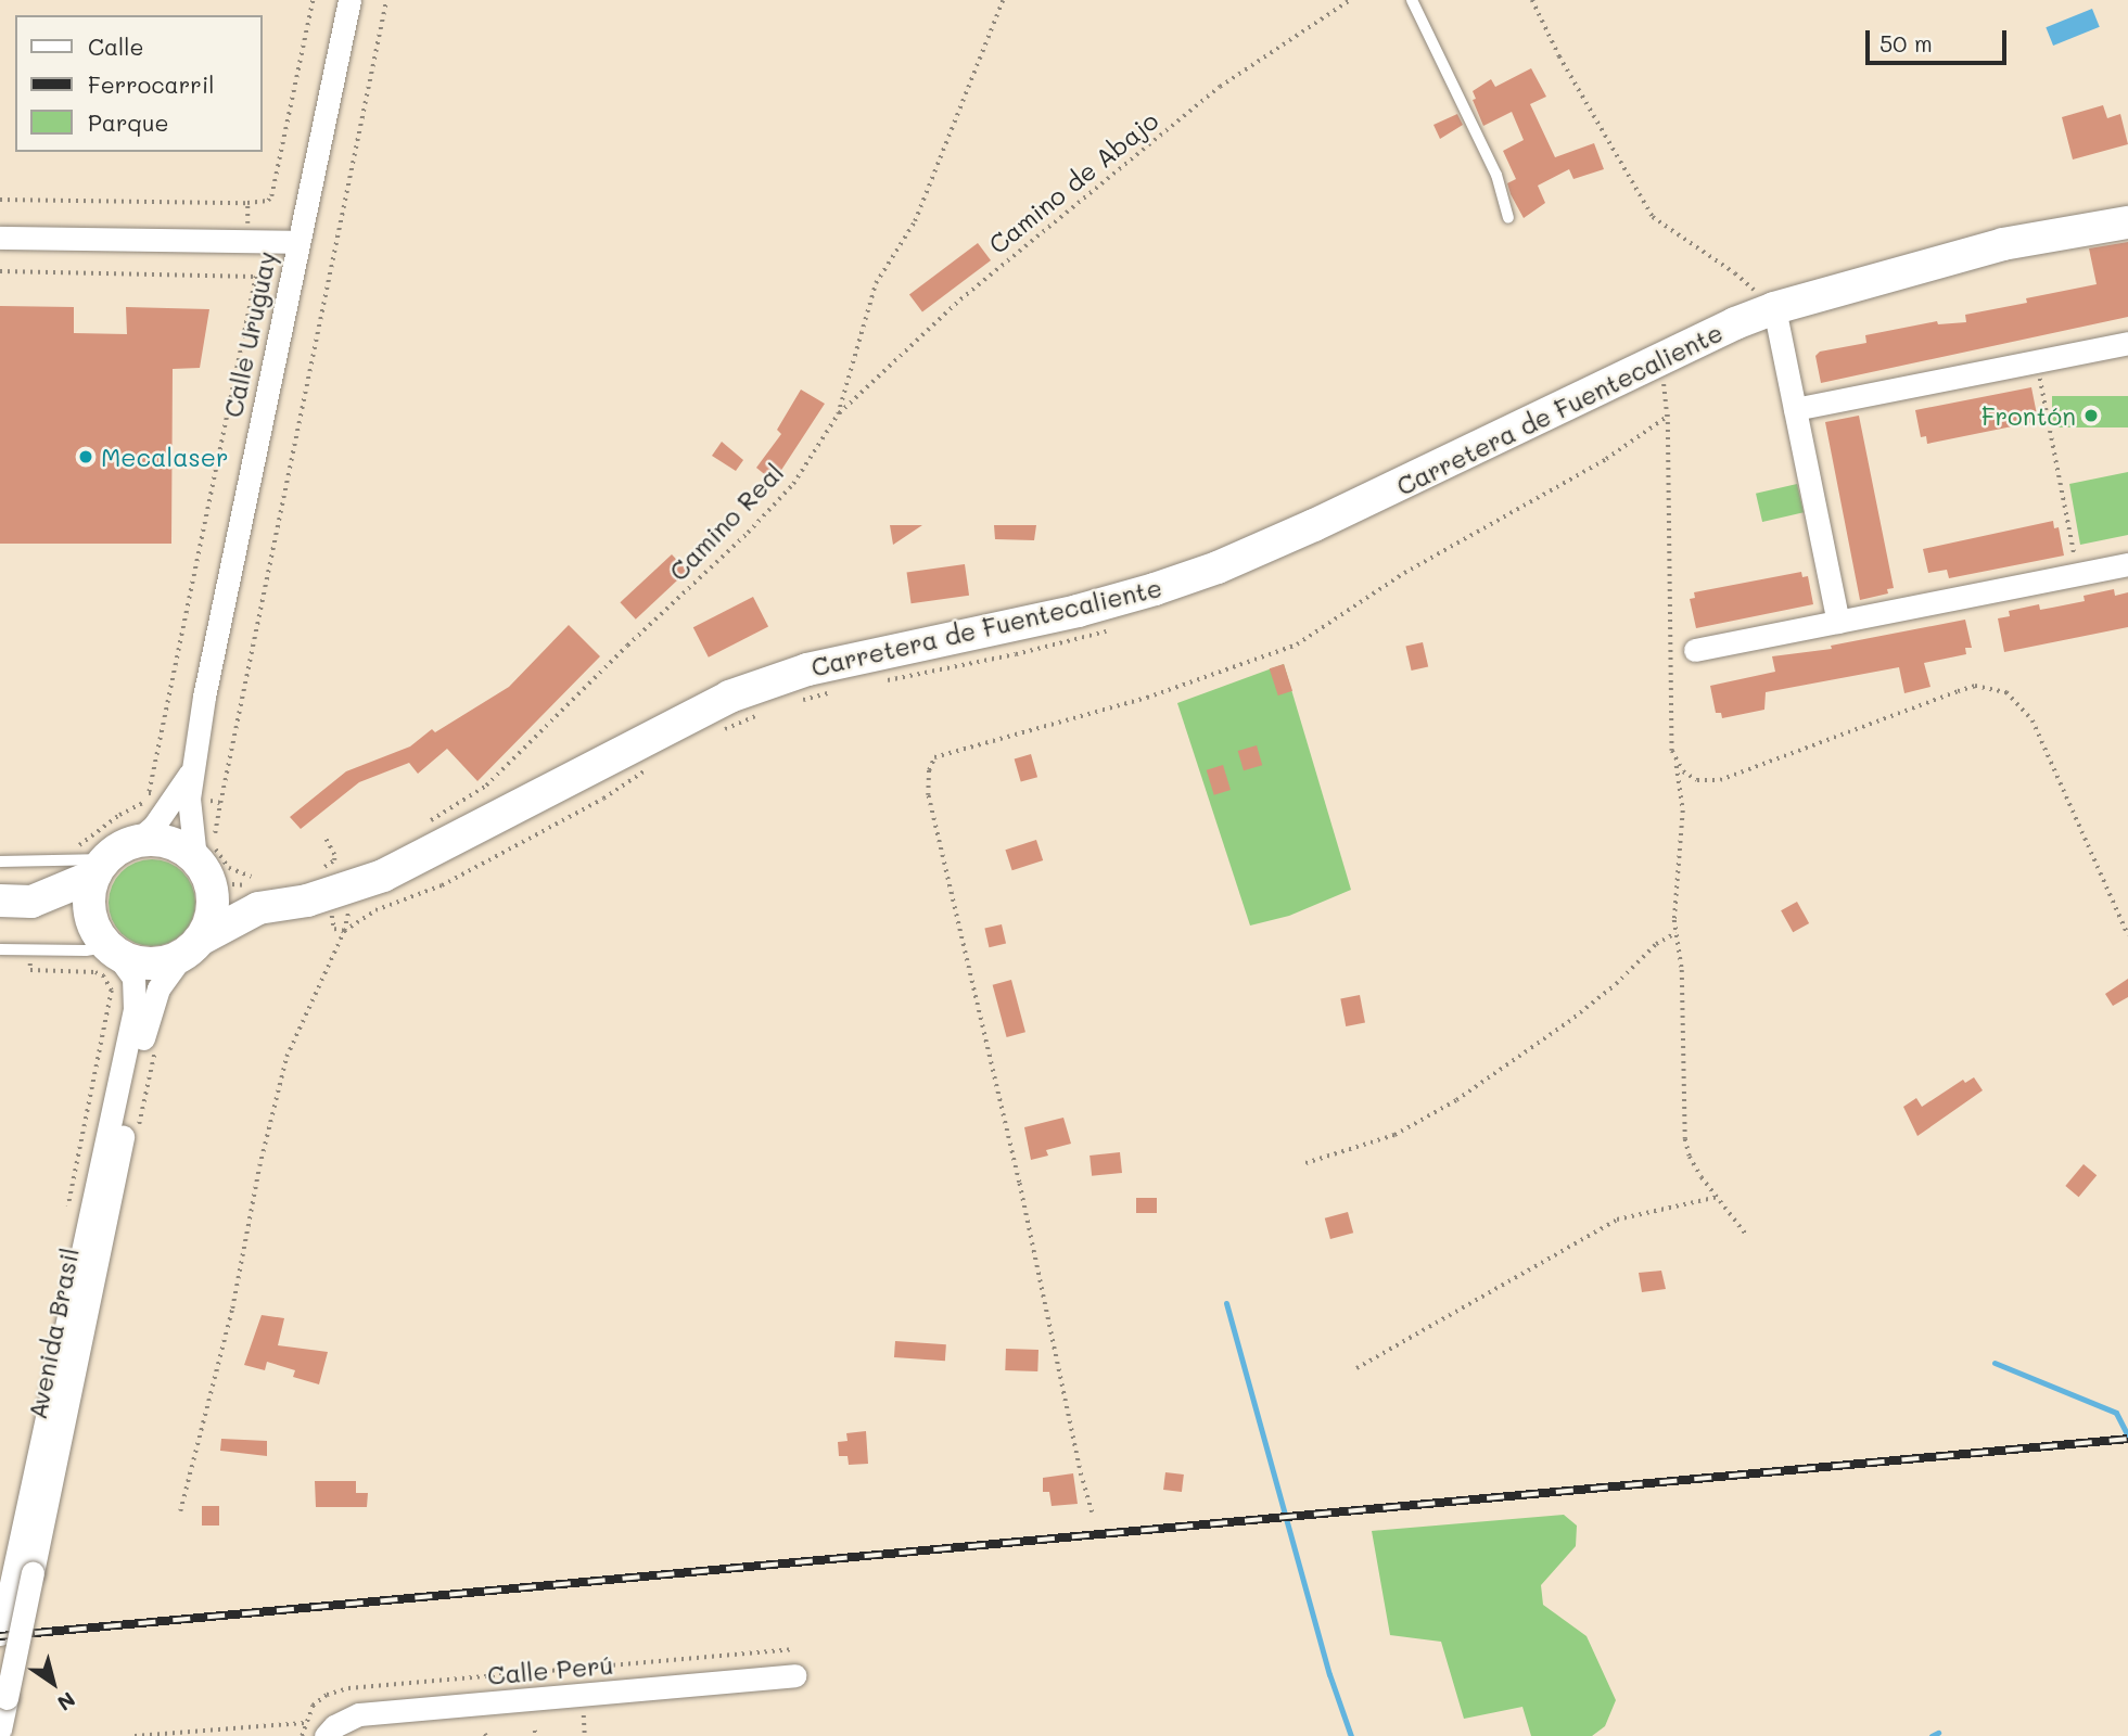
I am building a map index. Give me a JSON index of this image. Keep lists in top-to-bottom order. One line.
{"streets":{"main road":["Carretera de Fuentecaliente"],"street":["Calle Uruguay","Avenida Brasil","Calle Perú"],"path":["Camino de Abajo","Camino Real"]},"crossings":[["Camino de Abajo","Camino Real"],["Calle Uruguay","Carretera de Fuentecaliente"],["Calle Uruguay","Avenida Brasil"],["Carretera de Fuentecaliente","Avenida Brasil"]],"places":["Frontón","Mecalaser"],"legend":["Calle","Ferrocarril","Parque"],"scale_bar":"50 m","north":"bottom right"}
